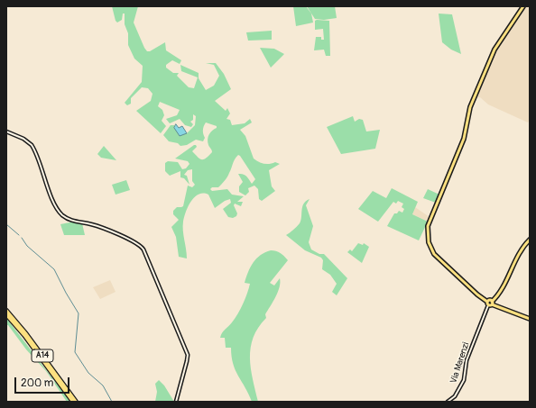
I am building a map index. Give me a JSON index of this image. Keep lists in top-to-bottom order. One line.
{"streets":{"highway":["A14"],"street":["Via Marenzi"]},"scale_bar":"200 m"}
